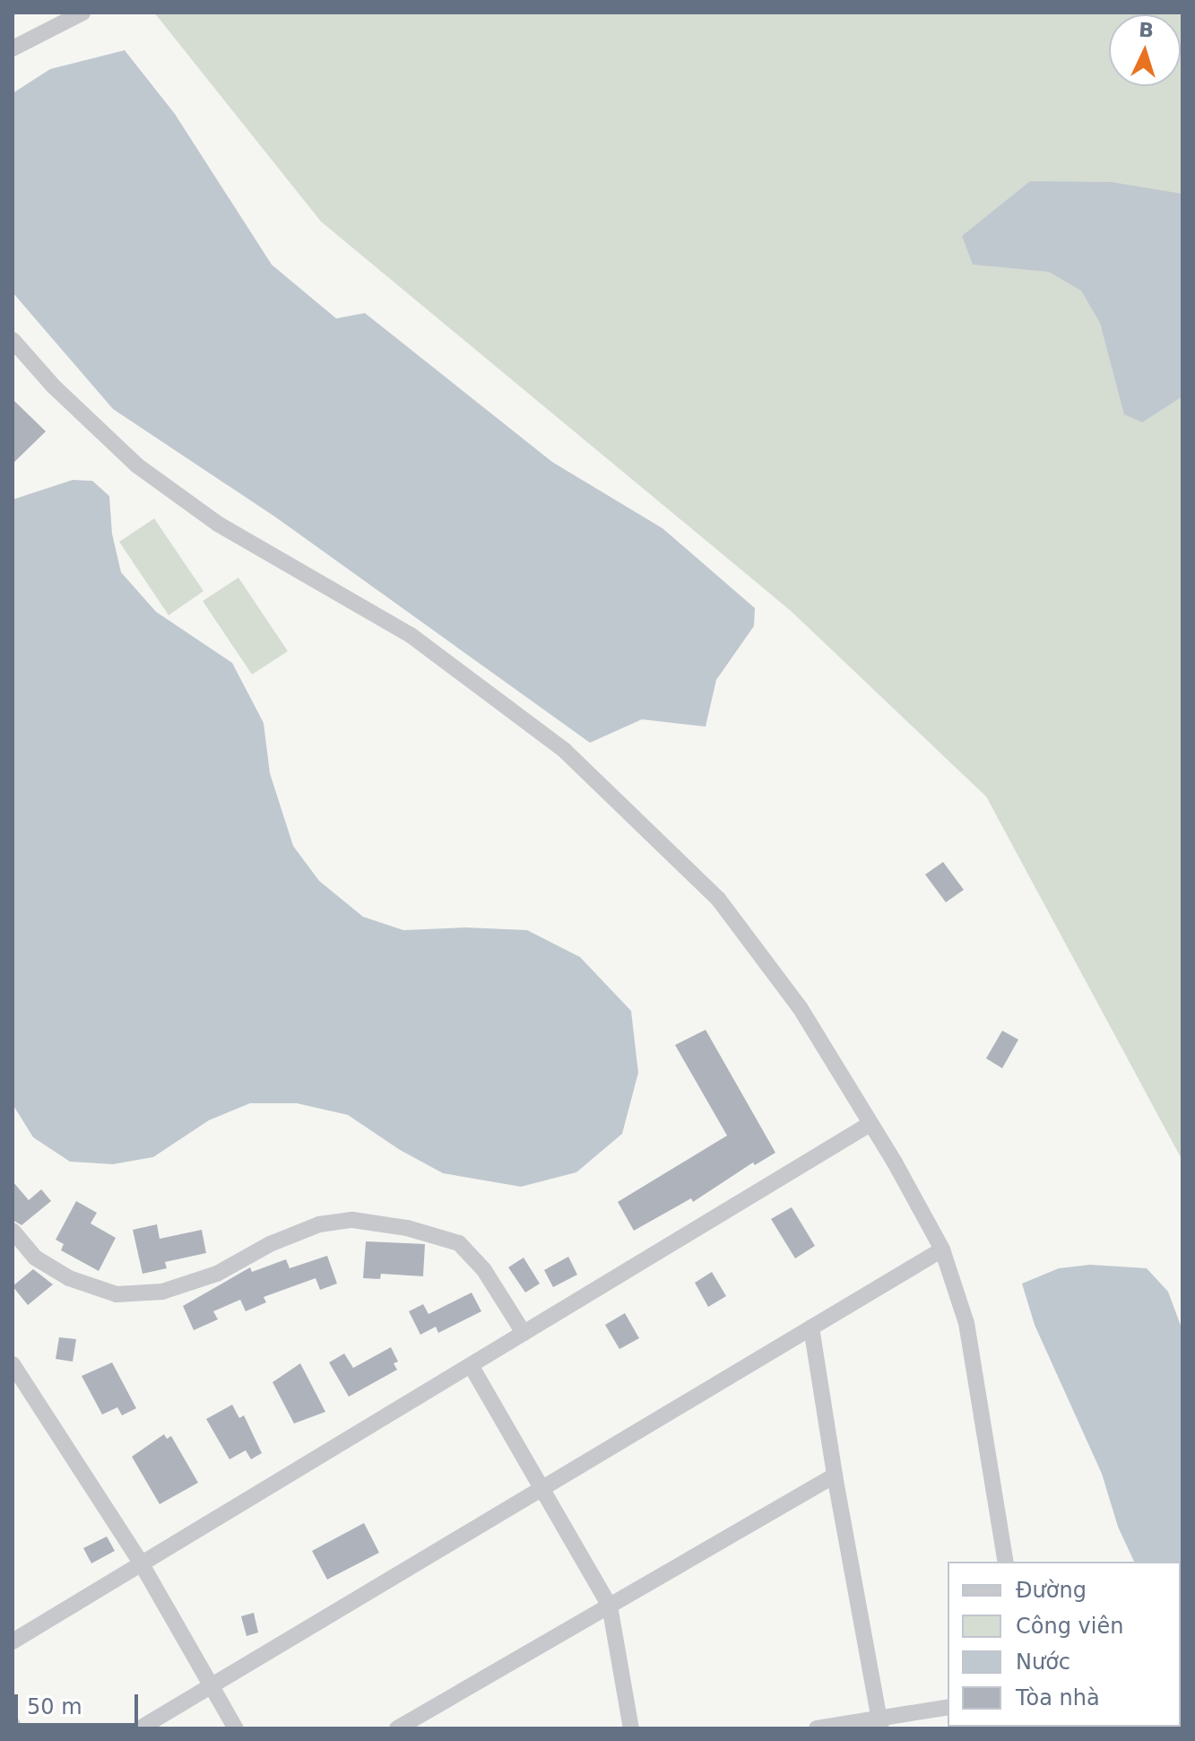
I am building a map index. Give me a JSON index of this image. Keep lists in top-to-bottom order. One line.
{"legend":["Đường","Công viên","Nước","Tòa nhà"],"scale_bar":"50 m","north":"top"}
